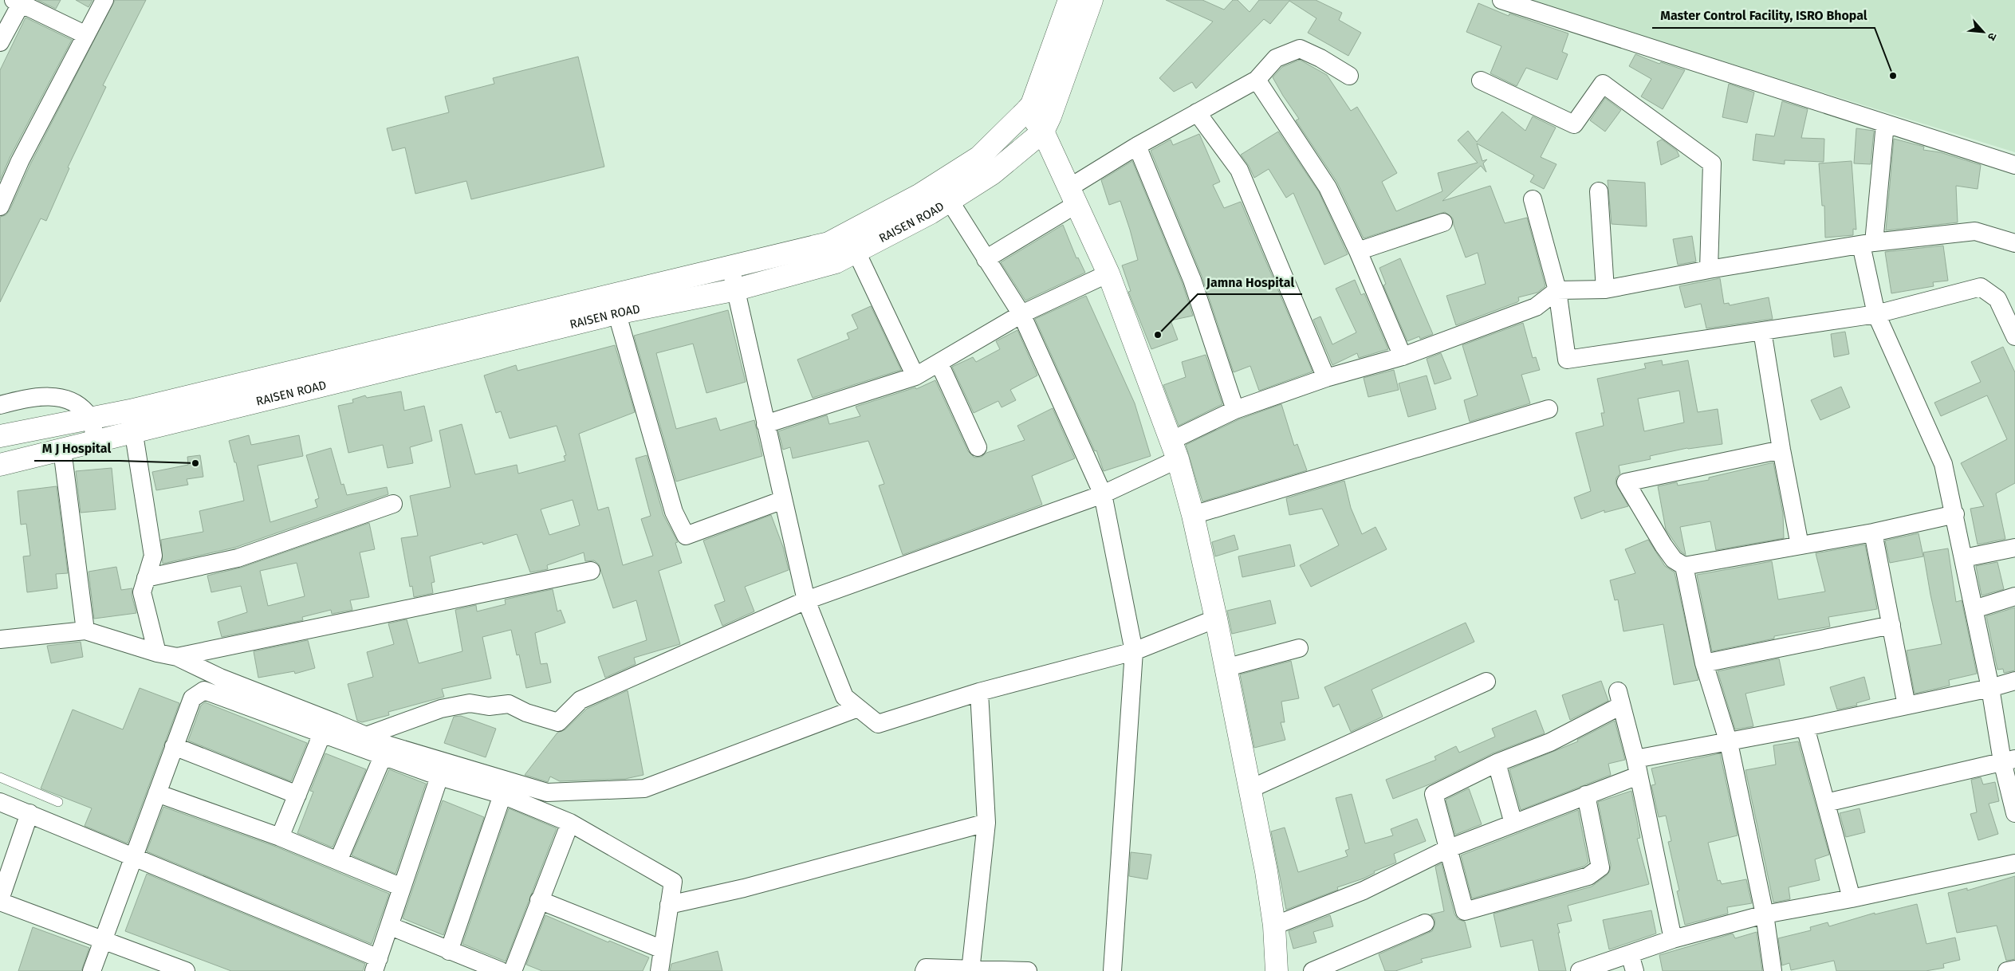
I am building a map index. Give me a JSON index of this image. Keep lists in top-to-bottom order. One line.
{"streets":{"main road":["RAISEN ROAD"]},"places":["Master Control Facility, ISRO Bhopal","Jamna Hospital","M J Hospital"],"north":"bottom right"}
